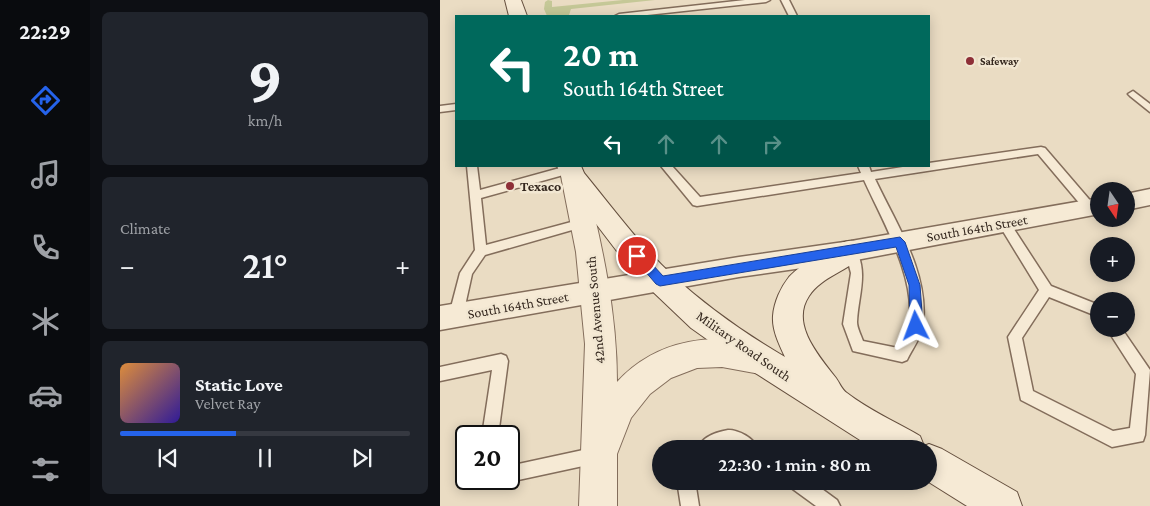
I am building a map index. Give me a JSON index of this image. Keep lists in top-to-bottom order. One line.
{"streets":{"main road":["42nd Avenue South","Military Road South"],"street":["South 164th Street"]},"crossings":[["South 164th Street","42nd Avenue South"],["South 164th Street","Military Road South"],["42nd Avenue South","Military Road South"]],"places":["Safeway","Texaco"],"north":"bottom","page":{"tabs":"22:29","tile":[["9","km/h"],"Climate"],"turn":["20 m","South 164th Street"],"map_buttons":["+","−"],"heat":["−","21°","+"],"song":["Static Love","Velvet Ray"],"limit":"20","trip":"22:30 · 1 min · 80 m"}}
